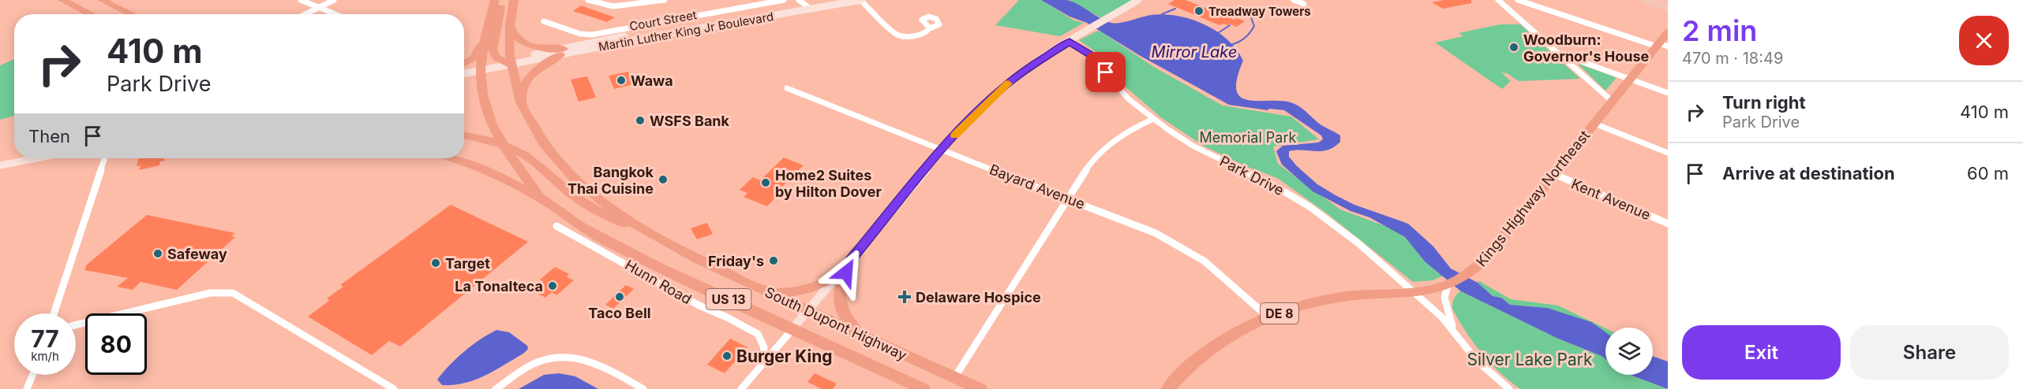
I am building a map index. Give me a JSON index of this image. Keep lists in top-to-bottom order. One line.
{"streets":{"highway":["Kings Highway Northeast","US 13","DE 8","South Dupont Highway"],"street":["Court Street","Martin Luther King Jr Boulevard","Park Drive","Bayard Avenue","Kent Avenue","Hunn Road"]},"crossings":[["Martin Luther King Jr Boulevard","South Dupont Highway"],["Park Drive","Kings Highway Northeast"],["Park Drive","DE 8"],["Bayard Avenue","DE 8"],["Kings Highway Northeast","Kent Avenue"],["Kings Highway Northeast","DE 8"]],"water":["Mirror Lake"],"parks":["Memorial Park","Silver Lake Park"],"places":{"other":["Treadway Towers","Woodburn: Governor's House","Wawa","WSFS Bank","Bangkok Thai Cuisine","Home2 Suites by Hilton Dover","Safeway","Friday's","Target","La Tonalteca","Taco Bell","Burger King"],"health":["Delaware Hospice"]},"page":{"heading":["2 min","470 m · 18:49"],"turn":["410 m","Park Drive"],"list":[{"name":"Turn right","note":"Park Drive","value":"410 m"},{"name":"Arrive at destination","value":"60 m"}],"then":"Then","speed":"77 km/h","limit":"80","buttons":["Exit","Share"]}}
